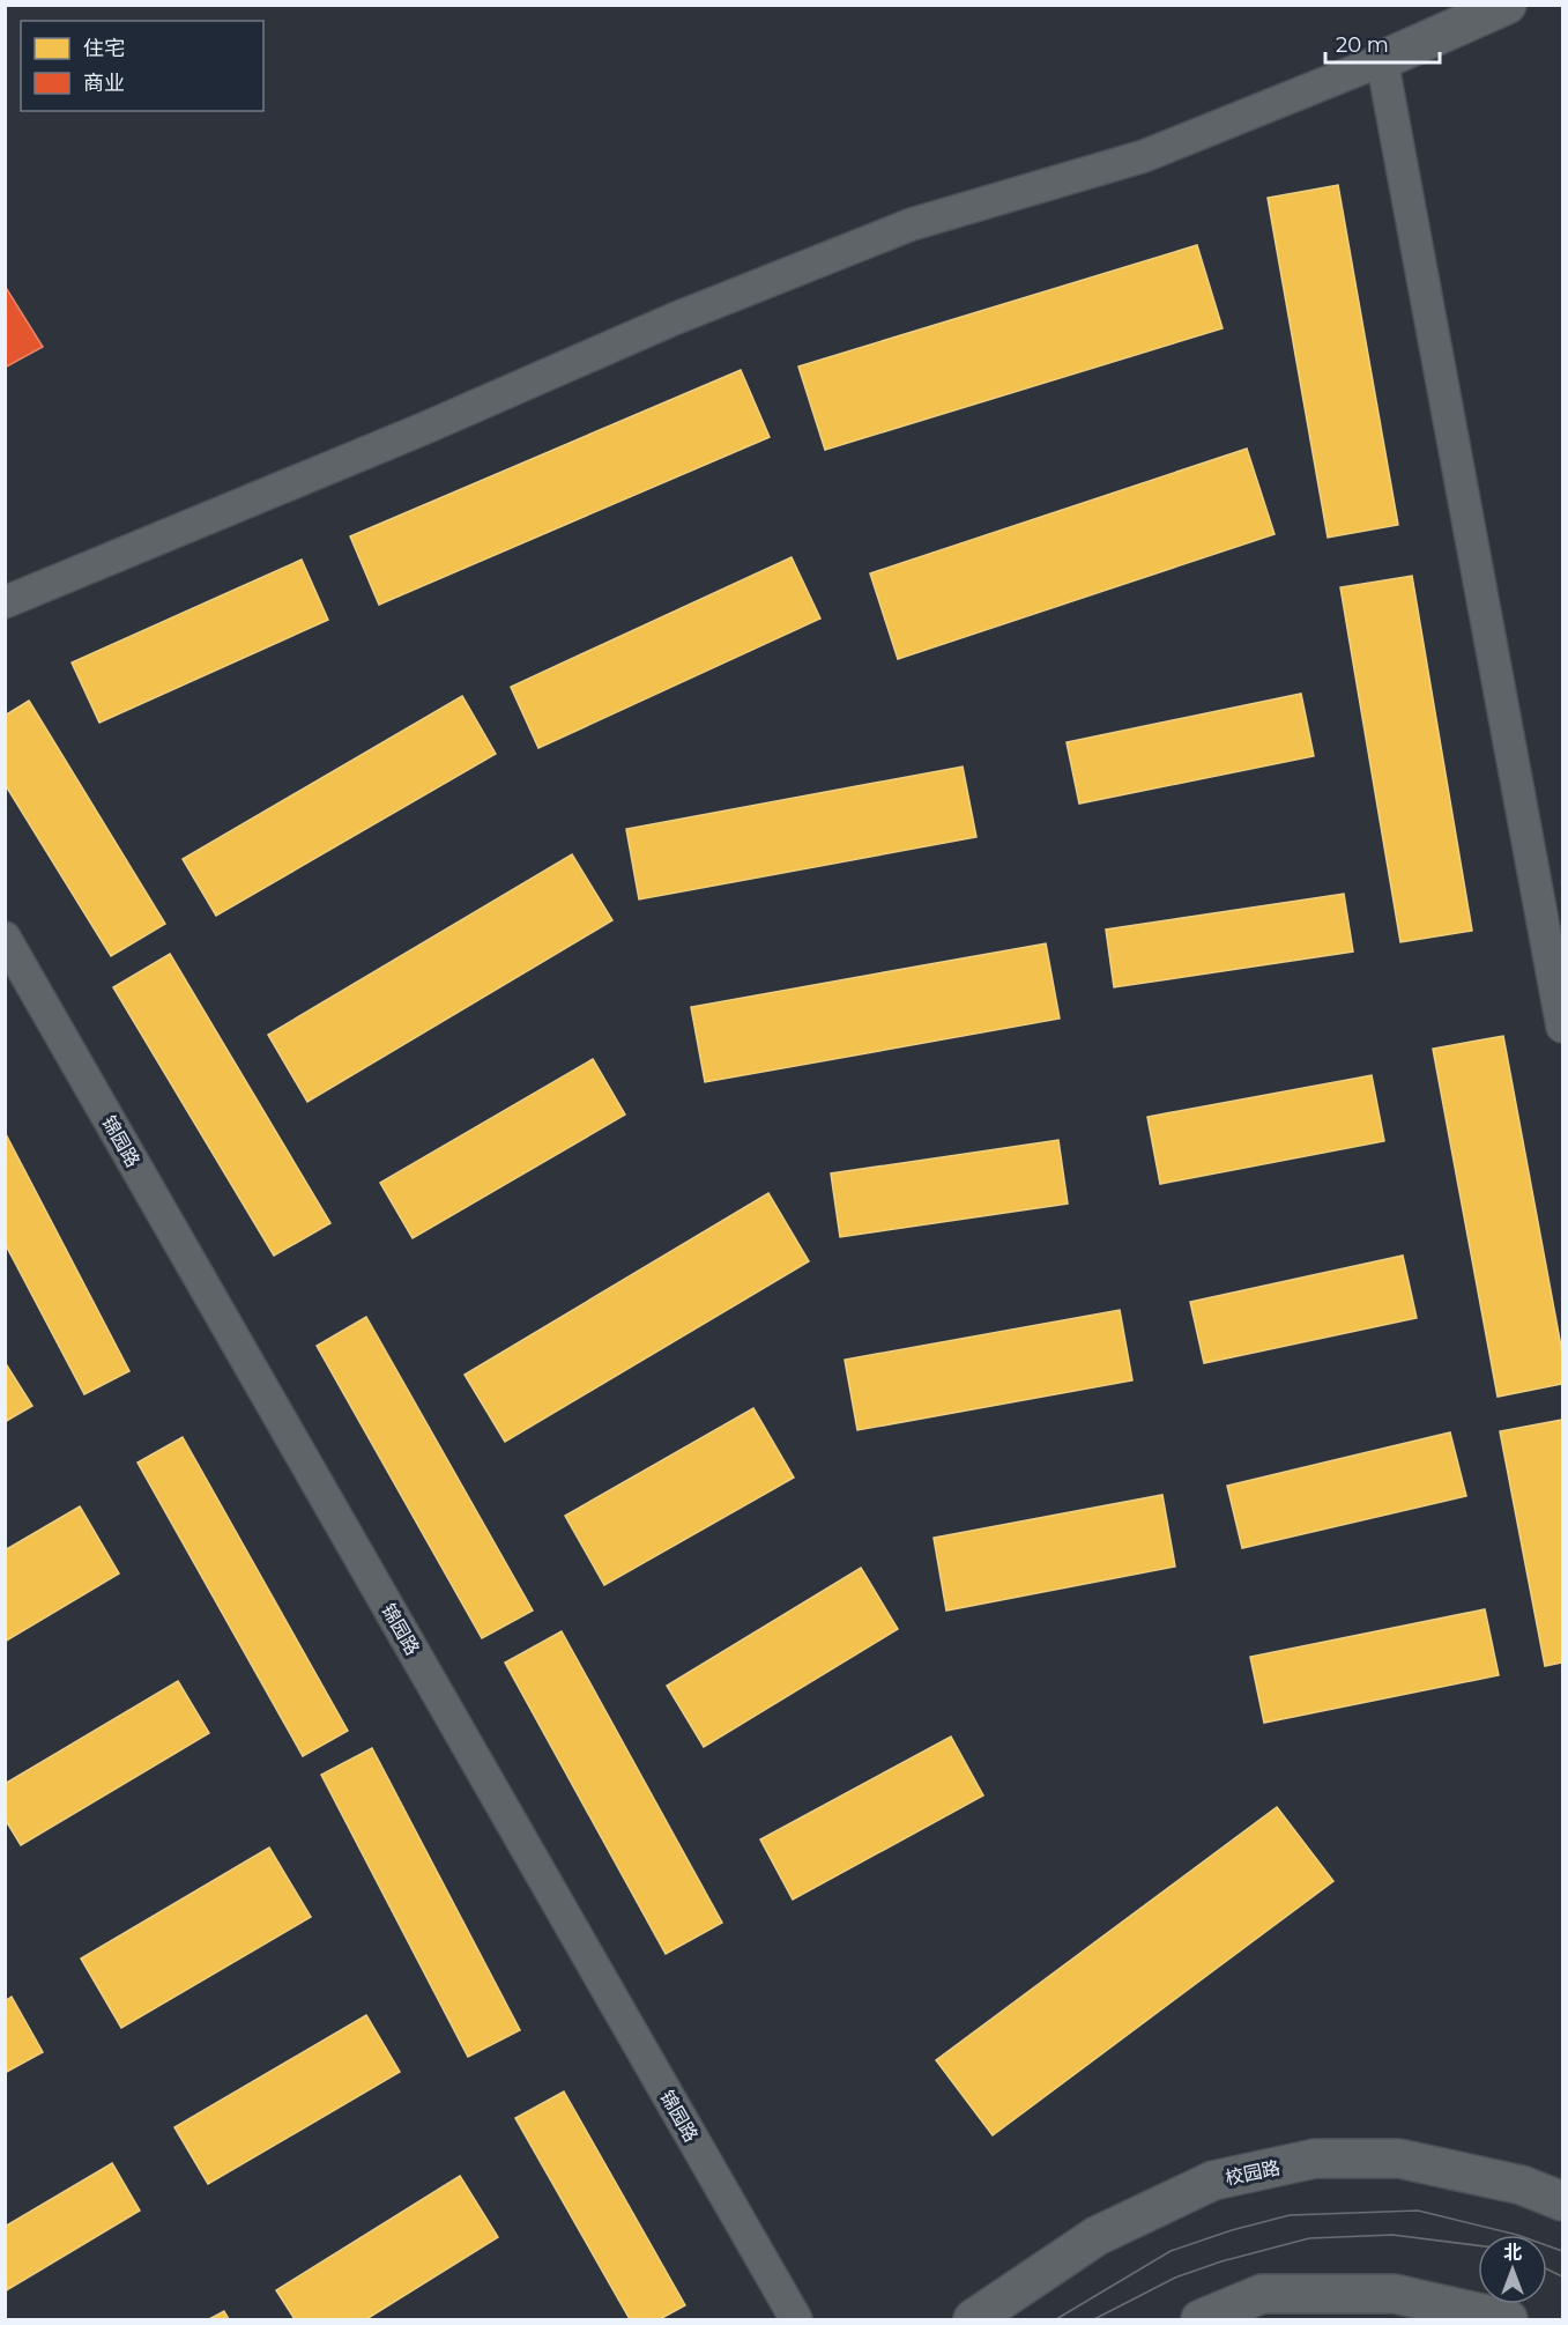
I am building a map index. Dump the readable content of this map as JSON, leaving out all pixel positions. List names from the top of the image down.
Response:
{
  "streets": {
    "street": ["锦园路", "校园路"]
  },
  "legend": ["住宅", "商业"],
  "scale_bar": "20 m",
  "north": "top"
}
